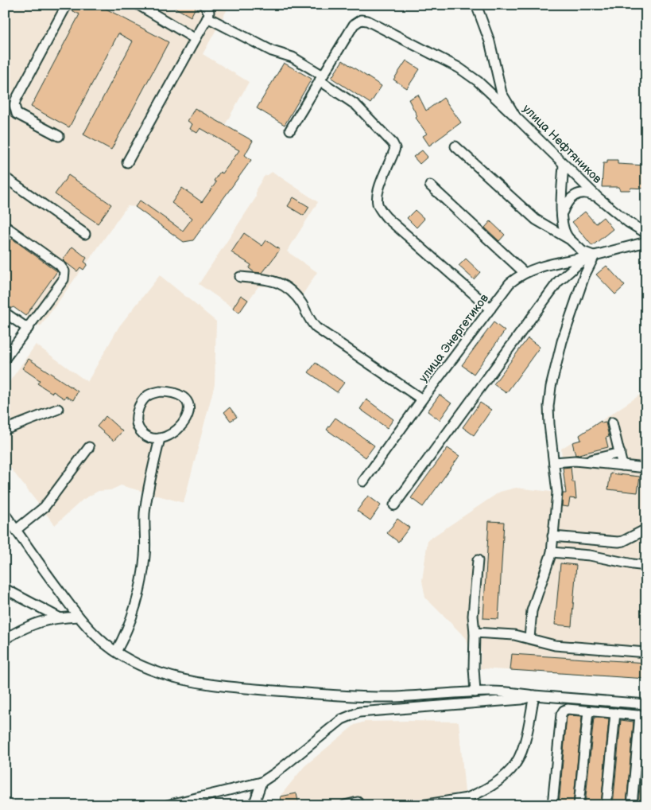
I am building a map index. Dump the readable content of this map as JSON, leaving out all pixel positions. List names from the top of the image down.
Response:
{
  "streets": {
    "street": ["улица Нефтяников", "улица Энергетиков"]
  }
}
